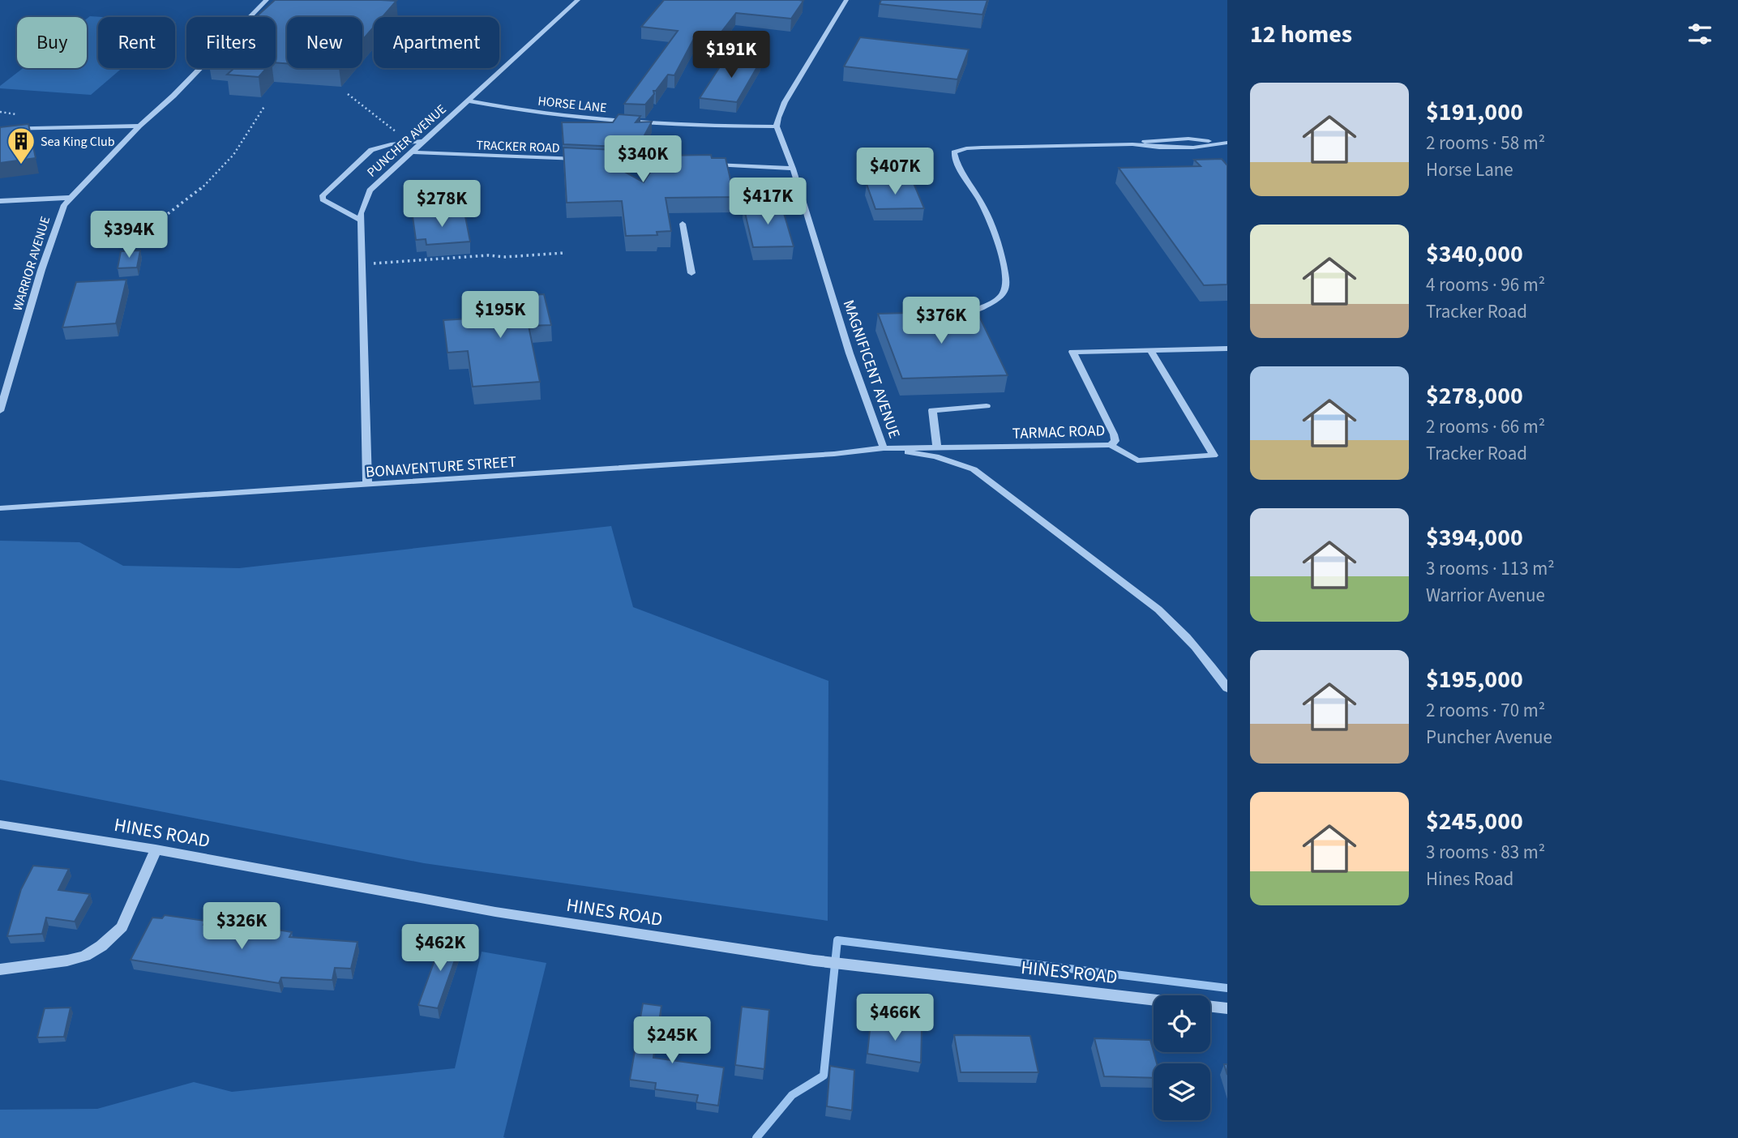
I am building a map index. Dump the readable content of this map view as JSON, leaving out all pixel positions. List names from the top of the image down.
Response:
{
  "streets": {
    "street": [
      "HORSE LANE",
      "PUNCHER AVENUE",
      "TRACKER ROAD",
      "WARRIOR AVENUE",
      "MAGNIFICENT AVENUE",
      "TARMAC ROAD",
      "BONAVENTURE STREET",
      "HINES ROAD"
    ]
  },
  "crossings": [
    ["HORSE LANE", "PUNCHER AVENUE"],
    ["HORSE LANE", "MAGNIFICENT AVENUE"],
    ["PUNCHER AVENUE", "TRACKER ROAD"],
    ["PUNCHER AVENUE", "BONAVENTURE STREET"],
    ["MAGNIFICENT AVENUE", "TARMAC ROAD"],
    ["MAGNIFICENT AVENUE", "BONAVENTURE STREET"],
    ["TARMAC ROAD", "BONAVENTURE STREET"]
  ],
  "places": {
    "building": ["Sea King Club"]
  },
  "page": {
    "heading": "12 homes",
    "chip": [
      "Buy",
      "Rent",
      "Filters",
      "New",
      "Apartment"
    ],
    "price": [
      "$191K",
      "$340K",
      "$407K",
      "$417K",
      "$278K",
      "$394K",
      "$195K",
      "$376K",
      "$326K",
      "$462K",
      "$466K",
      "$245K"
    ],
    "list": [
      {
        "name": "$191,000",
        "note": "2 rooms · 58 m² · Horse Lane"
      },
      {
        "name": "$340,000",
        "note": "4 rooms · 96 m² · Tracker Road"
      },
      {
        "name": "$278,000",
        "note": "2 rooms · 66 m² · Tracker Road"
      },
      {
        "name": "$394,000",
        "note": "3 rooms · 113 m² · Warrior Avenue"
      },
      {
        "name": "$195,000",
        "note": "2 rooms · 70 m² · Puncher Avenue"
      },
      {
        "name": "$245,000",
        "note": "3 rooms · 83 m² · Hines Road"
      }
    ]
  }
}
